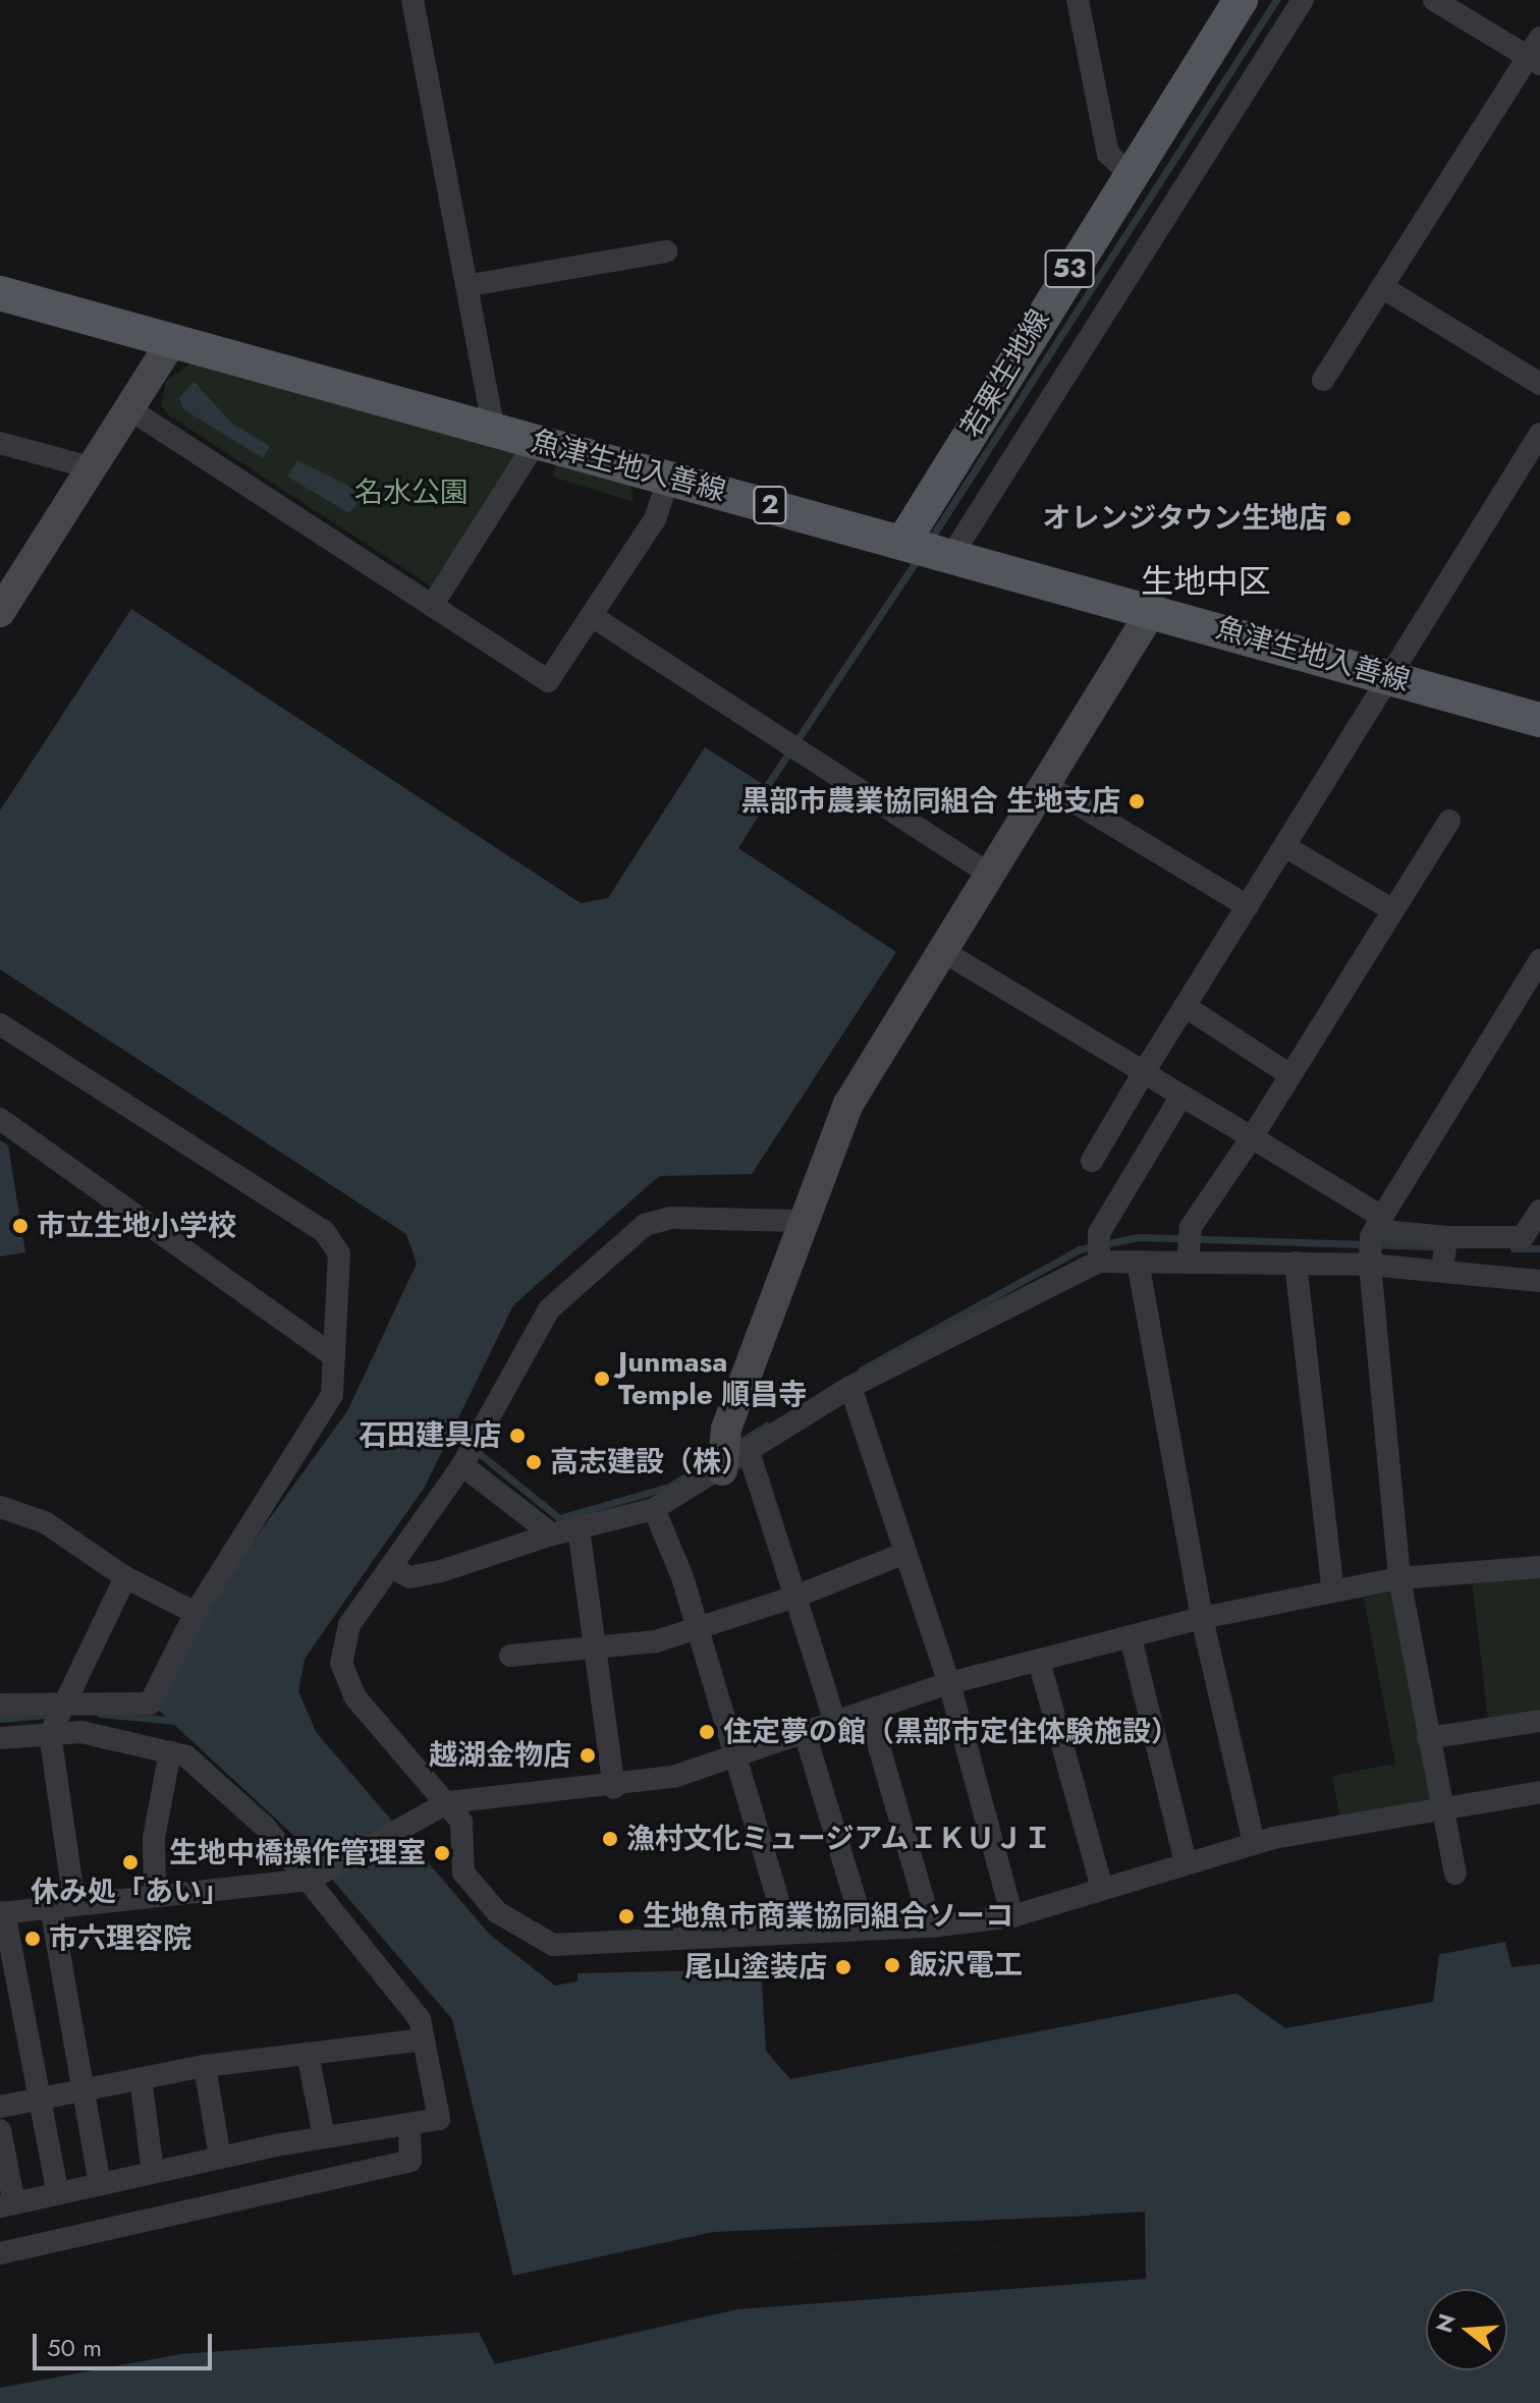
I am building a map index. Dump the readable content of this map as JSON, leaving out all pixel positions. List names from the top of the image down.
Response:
{
  "streets": {
    "main road": [
      "53",
      "若栗生地線",
      "魚津生地入善線",
      "2"
    ]
  },
  "crossings": [
    ["若栗生地線", "魚津生地入善線"]
  ],
  "districts": ["生地中区"],
  "parks": ["名水公園"],
  "places": [
    "オレンジタウン生地店",
    "黒部市農業協同組合 生地支店",
    "市立生地小学校",
    "Junmasa Temple 順昌寺",
    "石田建具店",
    "高志建設（株）",
    "住定夢の館（黒部市定住体験施設）",
    "越湖金物店",
    "漁村文化ミュージアムＩＫＵＪＩ",
    "生地中橋操作管理室",
    "休み処「あい」",
    "生地魚市商業協同組合ソーコ",
    "市六理容院",
    "飯沢電工",
    "尾山塗装店"
  ],
  "scale_bar": "50 m",
  "north": "left"
}
